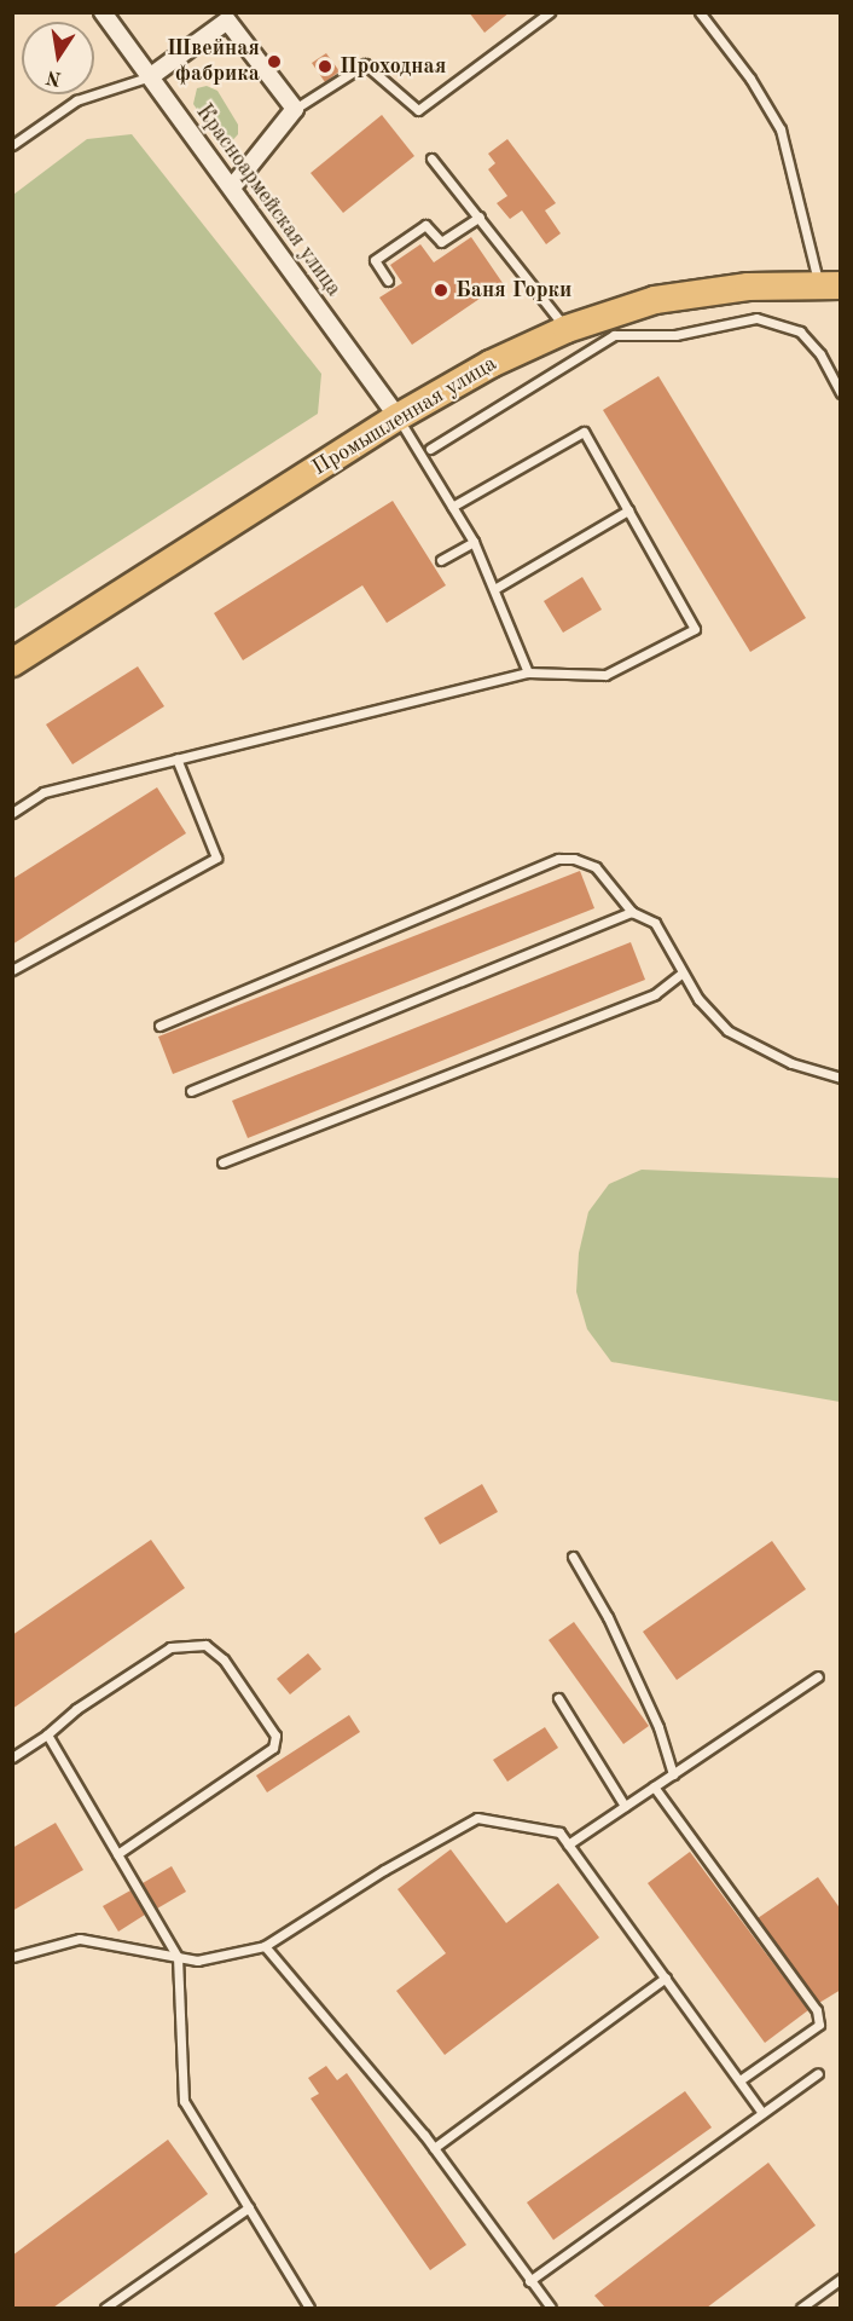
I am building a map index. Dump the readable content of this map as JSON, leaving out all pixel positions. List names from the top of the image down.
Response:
{
  "streets": {
    "main road": ["Промышленная улица"],
    "street": ["Красноармейская улица"]
  },
  "crossings": [
    ["Красноармейская улица", "Промышленная улица"]
  ],
  "places": ["Швейная фабрика", "Проходная", "Баня Горки"],
  "north": "bottom"
}
